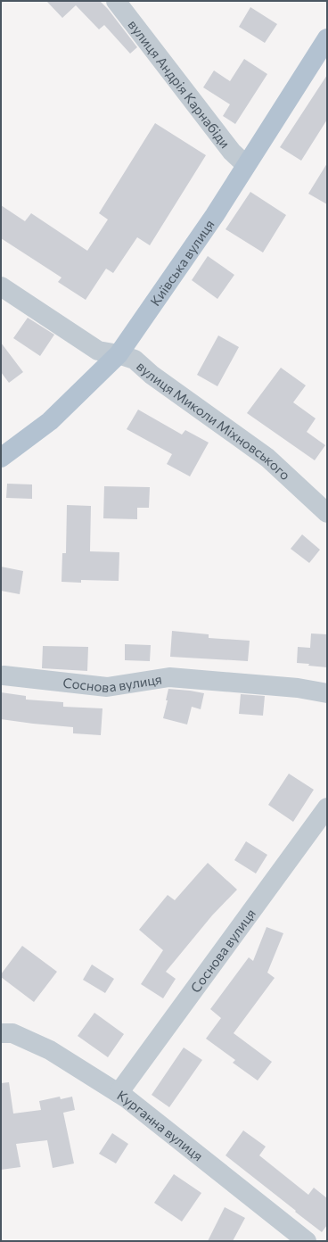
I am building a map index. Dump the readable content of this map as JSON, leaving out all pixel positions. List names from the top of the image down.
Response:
{
  "streets": {
    "main road": ["Київська вулиця"],
    "street": [
      "вулиця Андрія Карнабіди",
      "вулиця Миколи Міхновського",
      "Соснова вулиця",
      "Курганна вулиця"
    ]
  },
  "crossings": [
    ["вулиця Андрія Карнабіди", "Київська вулиця"],
    ["Київська вулиця", "вулиця Миколи Міхновського"],
    ["Соснова вулиця", "Курганна вулиця"]
  ]
}
